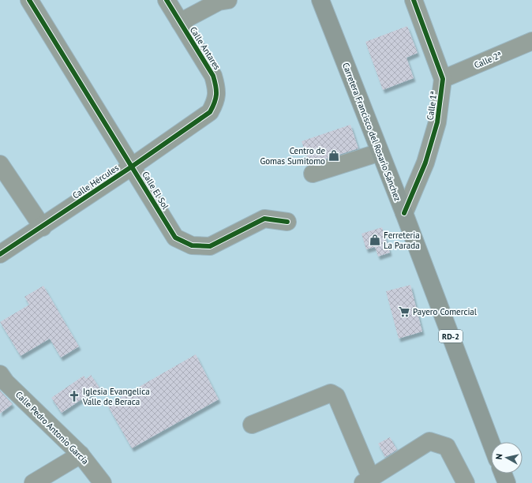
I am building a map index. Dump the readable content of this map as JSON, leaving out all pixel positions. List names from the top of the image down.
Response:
{
  "streets": {
    "main road": ["Carretera Francisco del Rosario Sánchez", "RD-2"],
    "street": [
      "Calle Antares",
      "Calle 2ª",
      "Calle 1ª",
      "Calle Hércules",
      "Calle El Sol",
      "Calle Pedro Antonio García"
    ]
  },
  "crossings": [
    ["Calle Antares", "Calle Hércules"],
    ["Calle 2ª", "Calle 1ª"],
    ["Calle 1ª", "Carretera Francisco del Rosario Sánchez"],
    ["Calle Hércules", "Calle El Sol"]
  ],
  "places": {
    "shop": ["Centro de Gomas Sumitomo", "Ferreteria La Parada"],
    "supermarket": ["Payero Comercial"],
    "church": ["Iglesia Evangelica Valle de Beraca"]
  },
  "north": "left"
}
